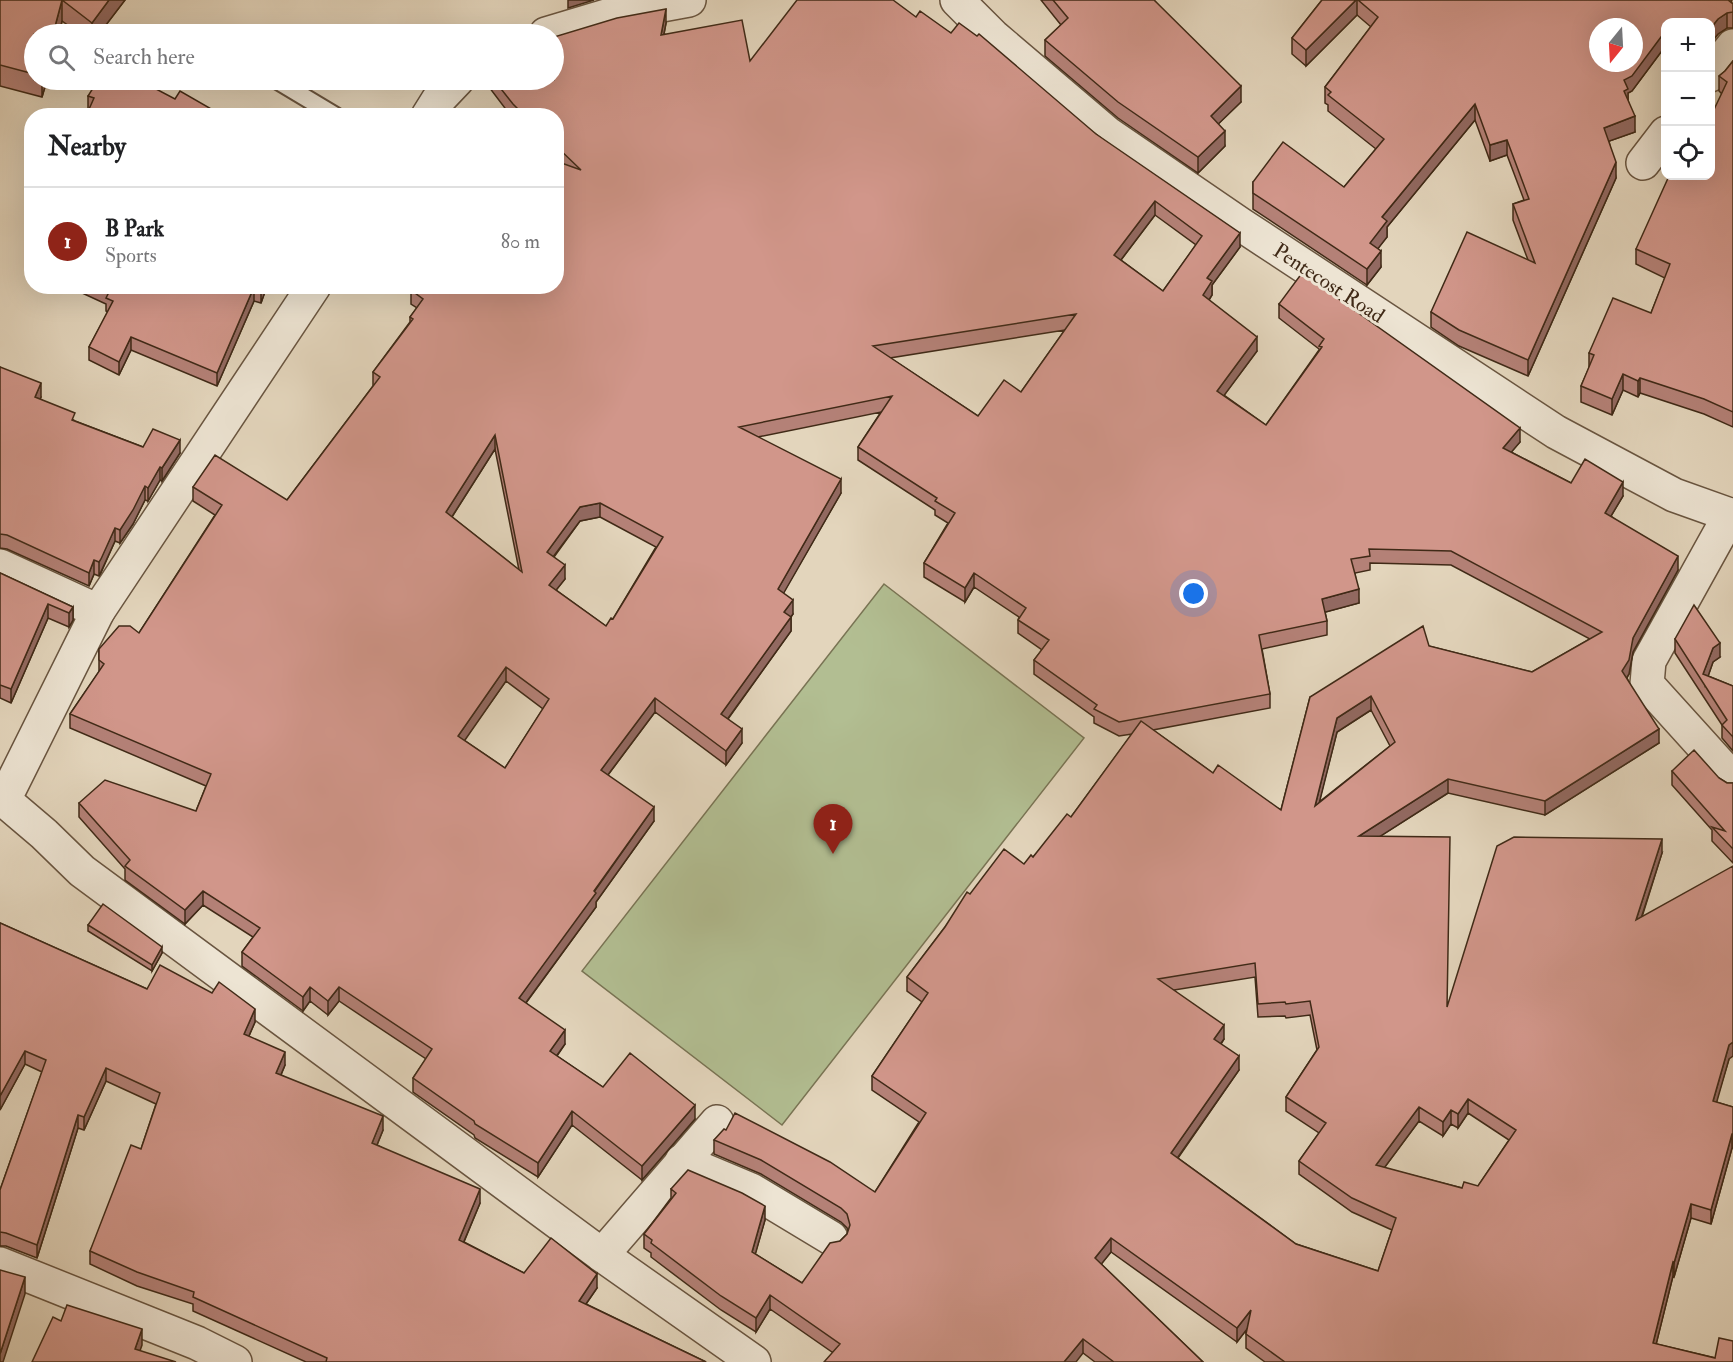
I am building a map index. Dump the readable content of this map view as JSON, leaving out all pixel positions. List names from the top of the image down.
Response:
{
  "streets": {
    "street": ["Pentecost Road"]
  },
  "north": "bottom",
  "page": {
    "map_buttons": ["+", "−"],
    "search": "Search here",
    "heading": "Nearby",
    "list": [
      {
        "mark": "1",
        "name": "B Park",
        "note": "Sports",
        "value": "80 m"
      }
    ],
    "pins": "1"
  }
}
